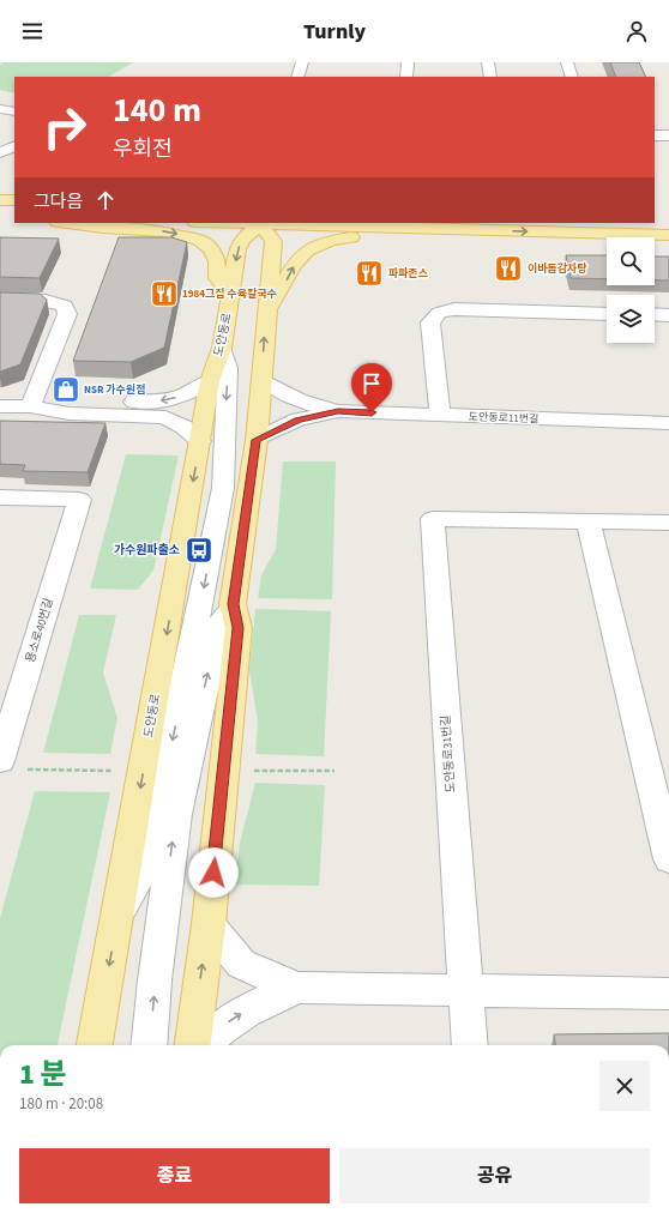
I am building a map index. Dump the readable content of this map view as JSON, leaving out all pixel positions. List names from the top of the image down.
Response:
{
  "streets": {
    "main road": ["도안동로"],
    "street": ["도안동로11번길", "용소로40번길", "도안동로31번길"]
  },
  "places": {
    "restaurant": ["이바돔감자탕", "파파존스", "1984그집 수육칼국수"],
    "shop": ["NSR 가수원점"],
    "bus stop": ["가수원파출소"]
  },
  "page": {
    "header": "Turnly",
    "turn": ["140 m", "우회전"],
    "then": "그다음",
    "heading": ["1 분", "180 m · 20:08"],
    "buttons": ["종료", "공유"]
  }
}
